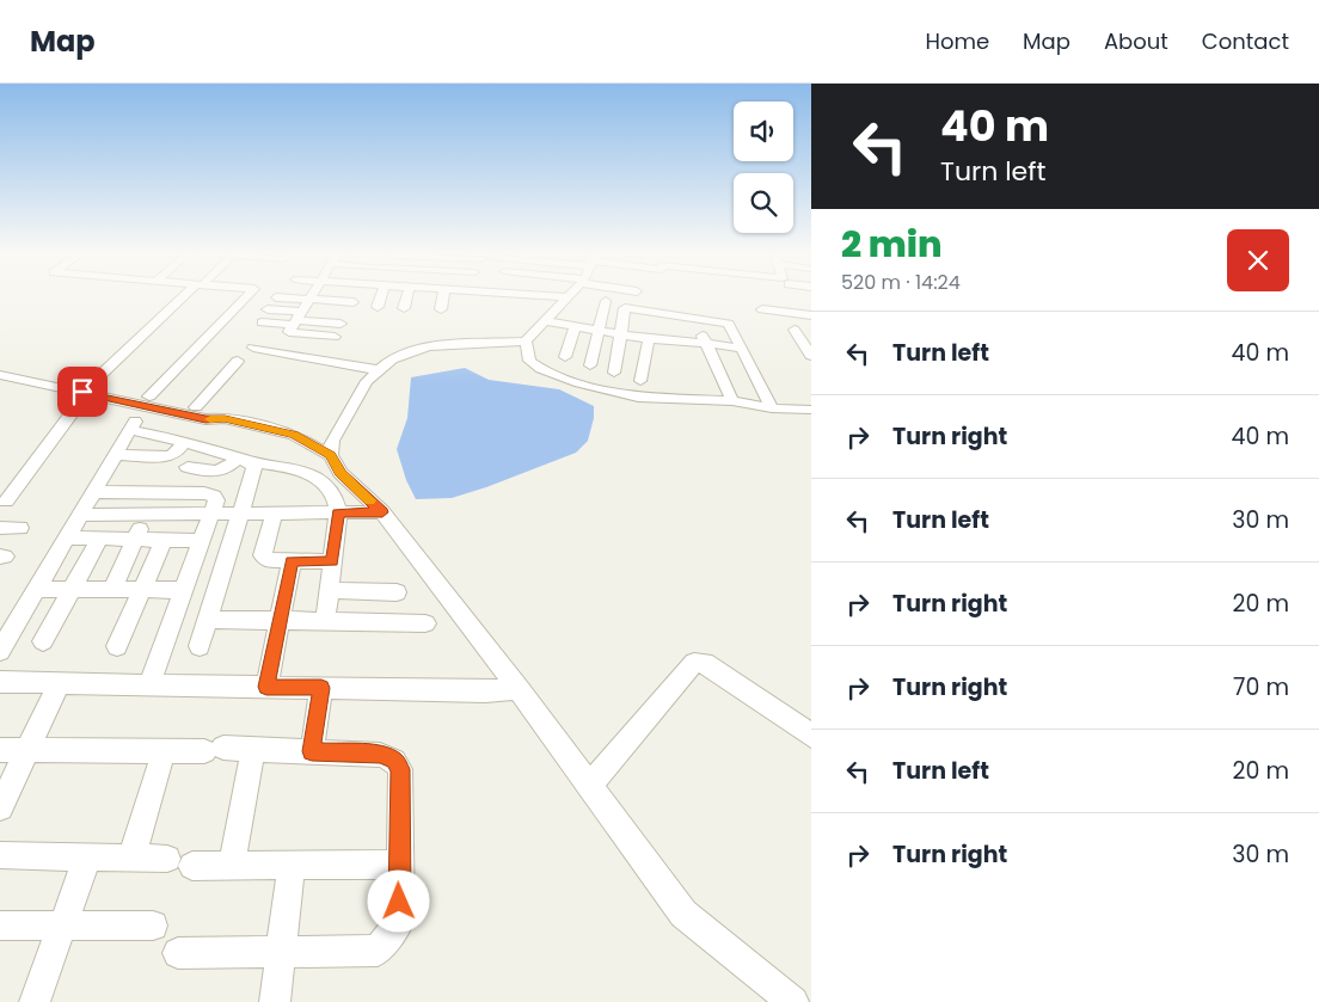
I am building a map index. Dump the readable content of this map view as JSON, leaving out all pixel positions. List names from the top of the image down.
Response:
{
  "page": {
    "header": "Map",
    "nav": [
      "Home",
      "Map",
      "About",
      "Contact"
    ],
    "turn": ["40 m", "Turn left"],
    "heading": ["2 min", "520 m · 14:24"],
    "list": [
      {
        "name": "Turn left",
        "value": "40 m"
      },
      {
        "name": "Turn right",
        "value": "40 m"
      },
      {
        "name": "Turn left",
        "value": "30 m"
      },
      {
        "name": "Turn right",
        "value": "20 m"
      },
      {
        "name": "Turn right",
        "value": "70 m"
      },
      {
        "name": "Turn left",
        "value": "20 m"
      },
      {
        "name": "Turn right",
        "value": "30 m"
      }
    ]
  }
}
